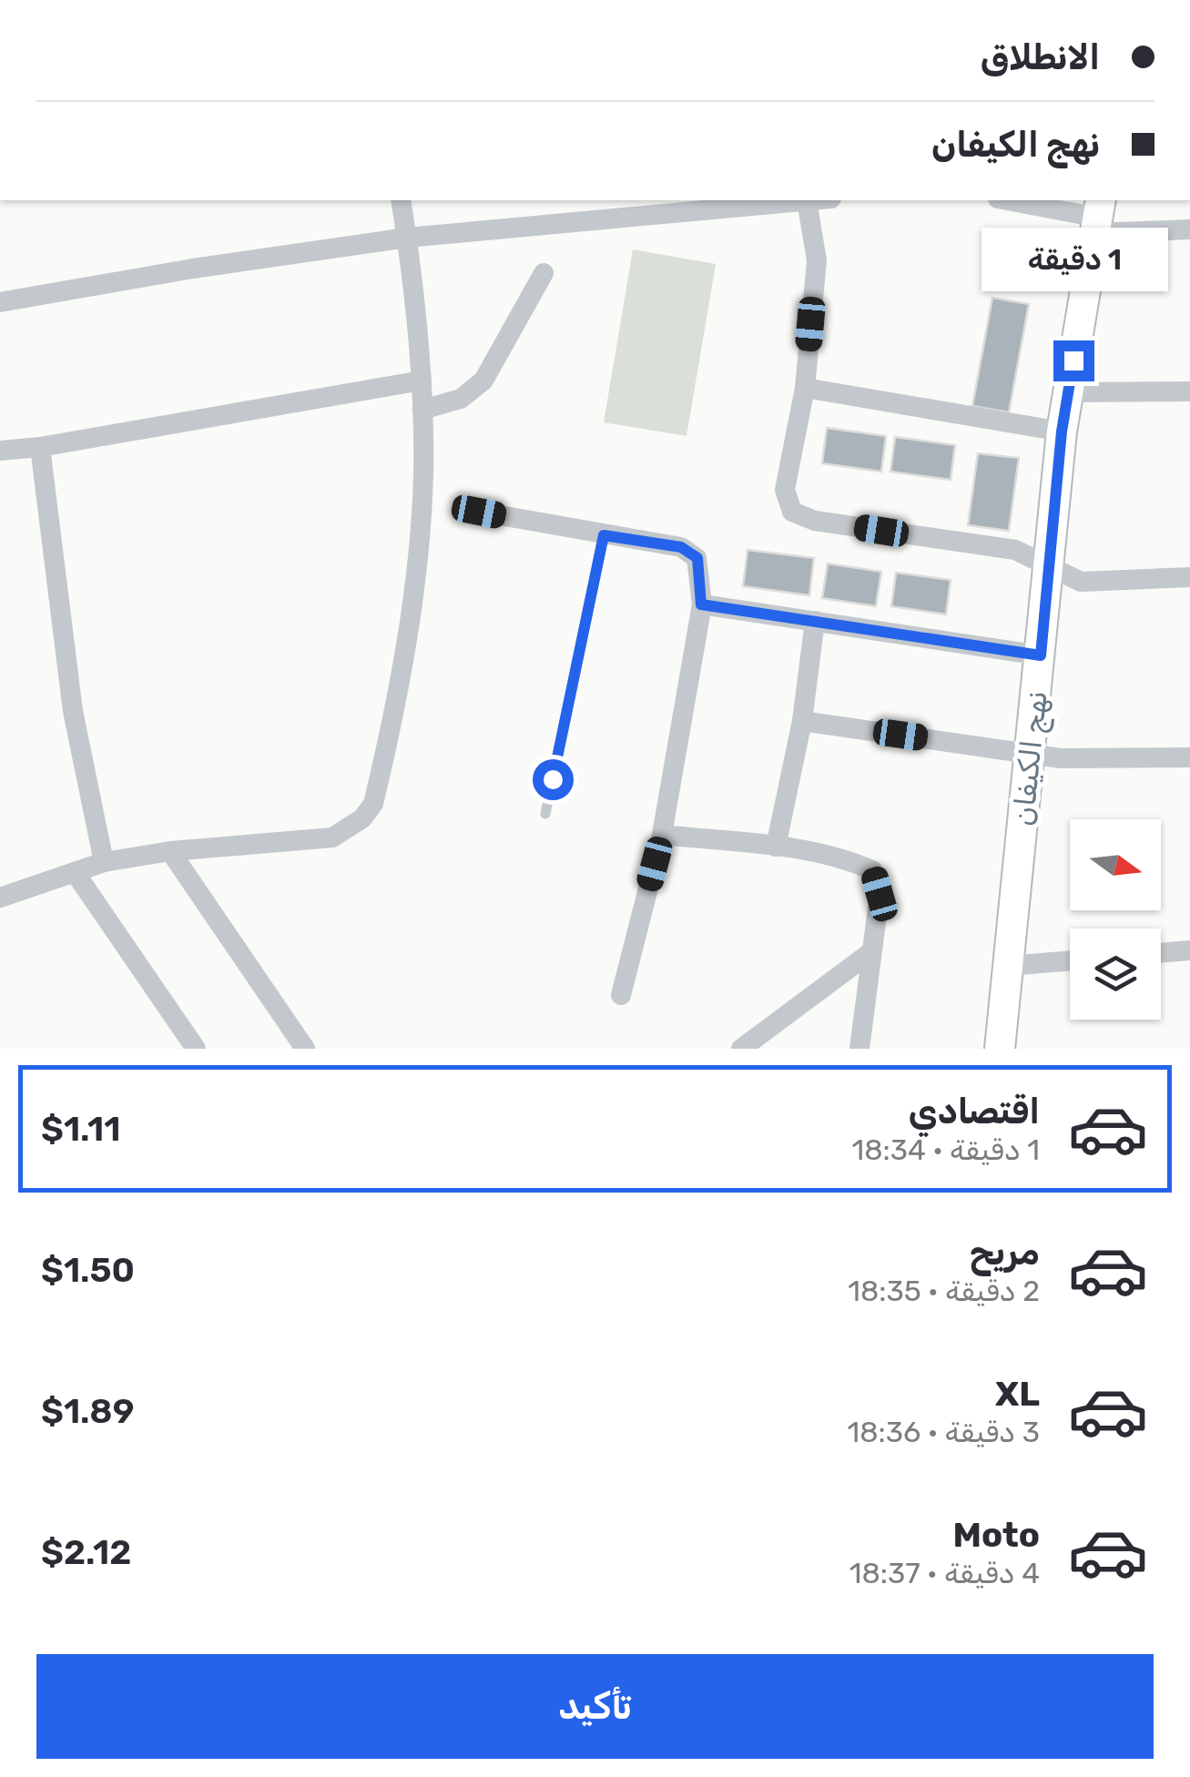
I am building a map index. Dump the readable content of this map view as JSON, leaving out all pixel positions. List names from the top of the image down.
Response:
{
  "streets": {
    "main road": ["نهج الكيفان"]
  },
  "north": "right",
  "page": {
    "banner": ["الانطلاق", "نهج الكيفان"],
    "bubble": "1 دقيقة",
    "list": [
      {
        "name": "اقتصادي",
        "note": "1 دقيقة · 18:34",
        "value": "$1.11"
      },
      {
        "name": "مريح",
        "note": "2 دقيقة · 18:35",
        "value": "$1.50"
      },
      {
        "name": "XL",
        "note": "3 دقيقة · 18:36",
        "value": "$1.89"
      },
      {
        "name": "Moto",
        "note": "4 دقيقة · 18:37",
        "value": "$2.12"
      }
    ],
    "buttons": "تأكيد"
  }
}
